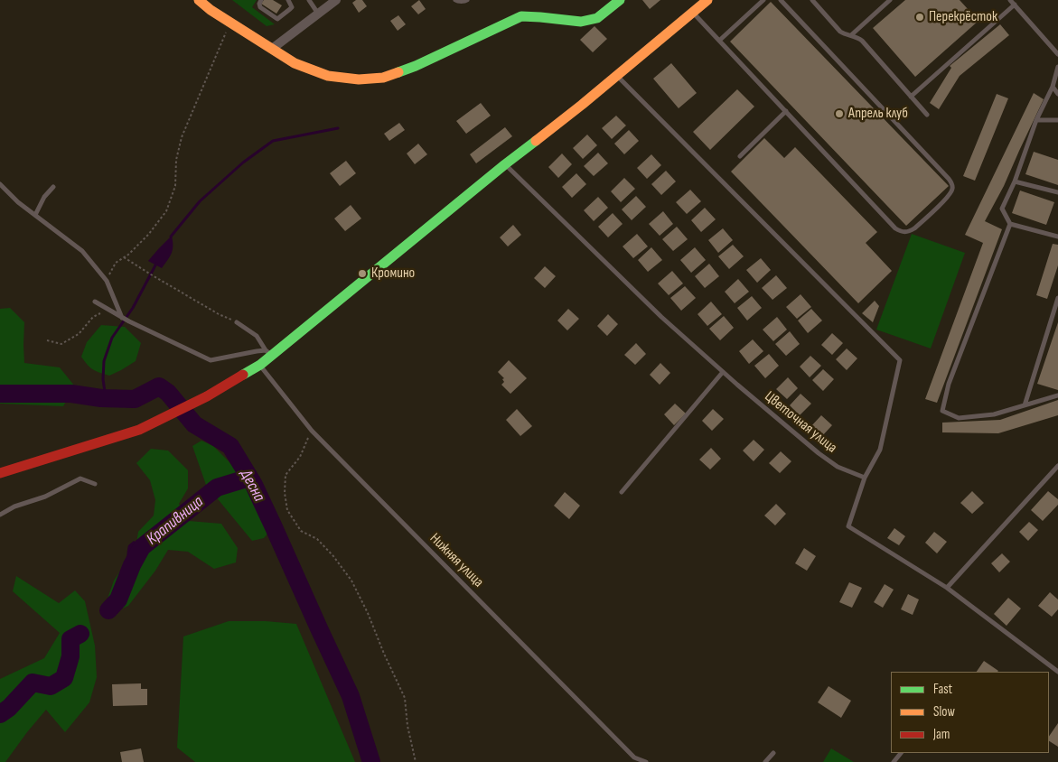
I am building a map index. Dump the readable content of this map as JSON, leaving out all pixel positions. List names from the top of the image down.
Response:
{
  "streets": {
    "lane": ["Цветочная улица", "Нижняя улица"]
  },
  "water": ["Десна", "Крапивница"],
  "places": ["Перекрёсток", "Апрель клуб", "Кромино"],
  "legend": ["Fast", "Slow", "Jam"]
}
